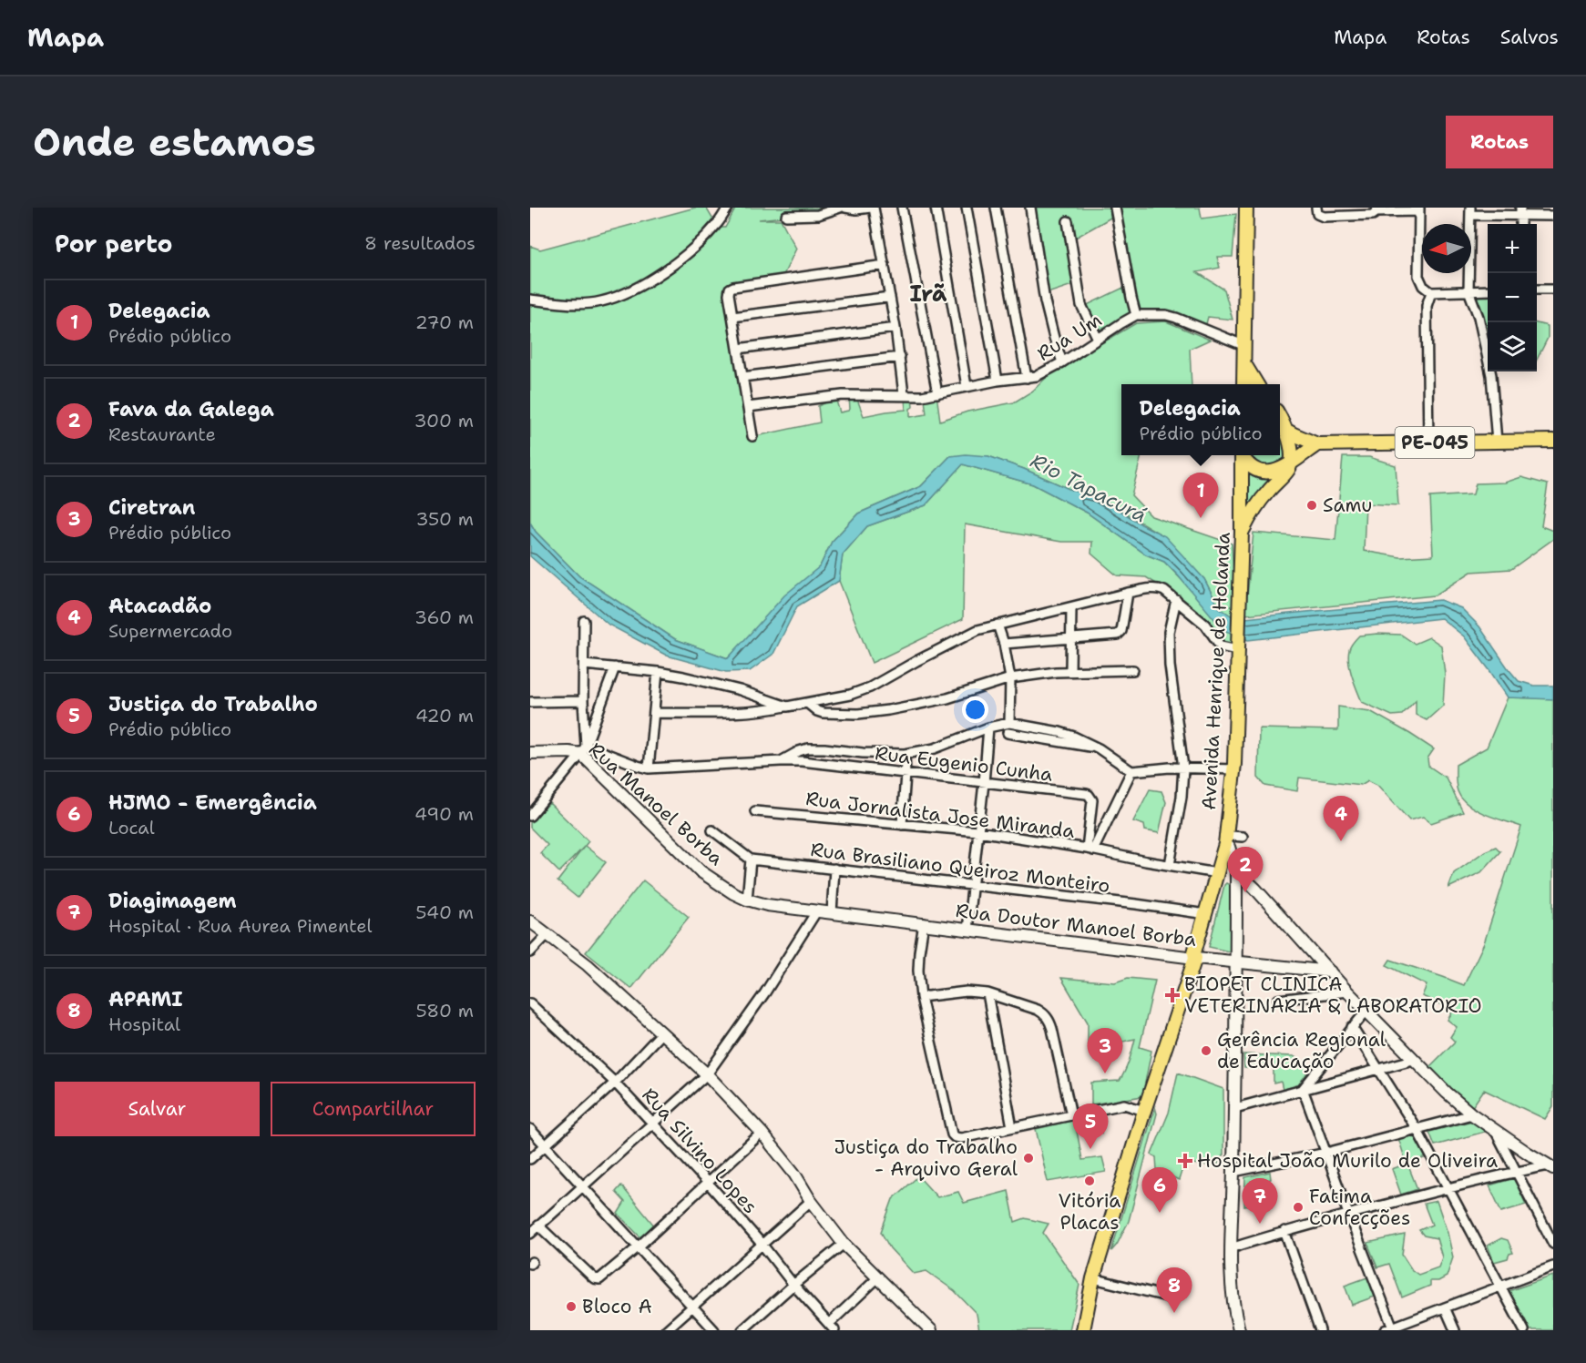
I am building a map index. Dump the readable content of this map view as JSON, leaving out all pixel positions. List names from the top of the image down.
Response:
{
  "streets": {
    "main road": ["PE-045", "Avenida Henrique de Holanda"],
    "street": [
      "Rua Um",
      "Rua Eugenio Cunha",
      "Rua Manoel Borba",
      "Rua Jornalista Jose Miranda",
      "Rua Brasiliano Queiroz Monteiro",
      "Rua Doutor Manoel Borba",
      "Rua Silvino Lopes"
    ]
  },
  "crossings": [
    ["Avenida Henrique de Holanda", "Rua Jornalista Jose Miranda"],
    ["Avenida Henrique de Holanda", "Rua Brasiliano Queiroz Monteiro"],
    ["Avenida Henrique de Holanda", "Rua Doutor Manoel Borba"],
    ["Rua Eugenio Cunha", "Rua Manoel Borba"],
    ["Rua Eugenio Cunha", "Rua Jornalista Jose Miranda"],
    ["Rua Manoel Borba", "Rua Doutor Manoel Borba"]
  ],
  "districts": ["Irã"],
  "water": ["Rio Tapacurá"],
  "places": {
    "other": [
      "Samu",
      "Gerência Regional de Educação",
      "Justiça do Trabalho - Arquivo Geral",
      "Vitória Placas",
      "Fatima Confecções",
      "Bloco A"
    ],
    "health": ["BIOPET CLINICA VETERINARIA & LABORATORIO", "Hospital João Murilo de Oliveira"]
  },
  "north": "left",
  "page": {
    "header": "Mapa",
    "nav": ["Mapa", "Rotas", "Salvos"],
    "buttons": [
      "Rotas",
      ["Salvar", "Compartilhar"]
    ],
    "title": "Onde estamos",
    "heading": ["Por perto", "8 resultados"],
    "map_buttons": ["+", "−"],
    "list": [
      {
        "mark": "1",
        "name": "Delegacia",
        "note": "Prédio público",
        "value": "270 m"
      },
      {
        "mark": "2",
        "name": "Fava da Galega",
        "note": "Restaurante",
        "value": "300 m"
      },
      {
        "mark": "3",
        "name": "Ciretran",
        "note": "Prédio público",
        "value": "350 m"
      },
      {
        "mark": "4",
        "name": "Atacadão",
        "note": "Supermercado",
        "value": "360 m"
      },
      {
        "mark": "5",
        "name": "Justiça do Trabalho",
        "note": "Prédio público",
        "value": "420 m"
      },
      {
        "mark": "6",
        "name": "HJMO - Emergência",
        "note": "Local",
        "value": "490 m"
      },
      {
        "mark": "7",
        "name": "Diagimagem",
        "note": "Hospital · Rua Aurea Pimentel",
        "value": "540 m"
      },
      {
        "mark": "8",
        "name": "APAMI",
        "note": "Hospital",
        "value": "580 m"
      }
    ],
    "popup": ["Delegacia", "Prédio público"],
    "pins": [
      "1",
      "4",
      "2",
      "3",
      "5",
      "6",
      "7",
      "8"
    ]
  }
}
